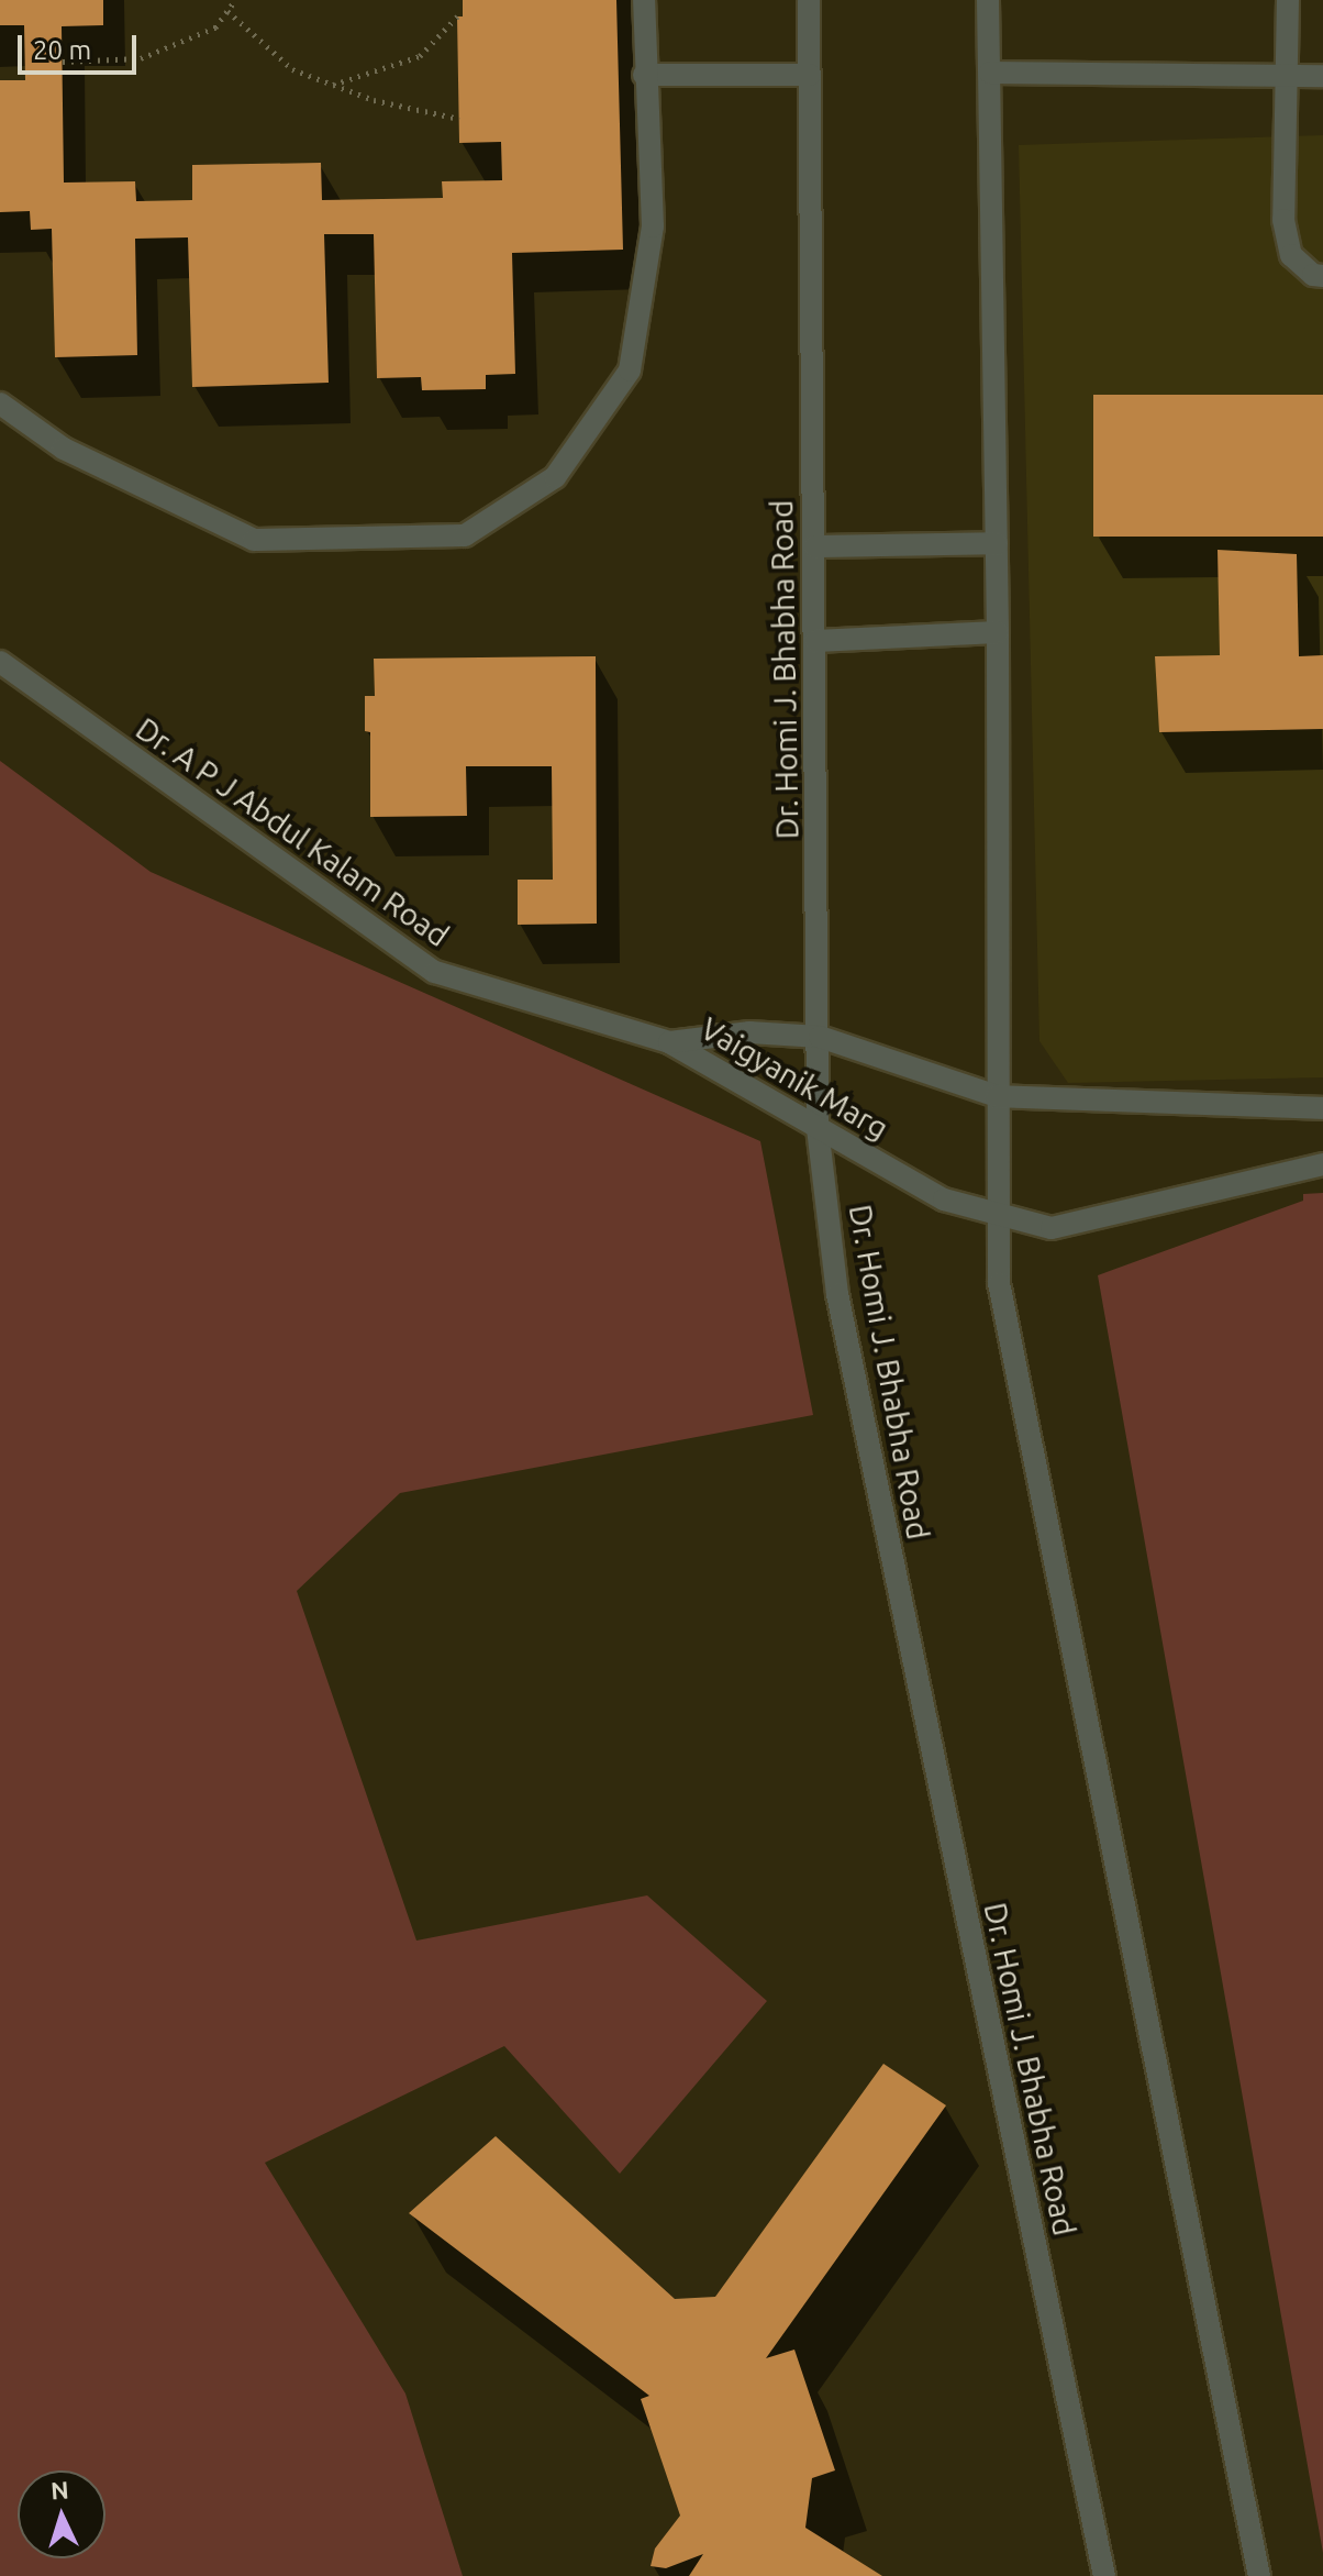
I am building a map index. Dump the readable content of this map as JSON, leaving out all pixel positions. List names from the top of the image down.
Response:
{
  "streets": {
    "street": ["Dr. Homi J. Bhabha Road", "Dr. A P J Abdul Kalam Road", "Vaigyanik Marg"]
  },
  "crossings": [
    ["Dr. Homi J. Bhabha Road", "Vaigyanik Marg"],
    ["Dr. A P J Abdul Kalam Road", "Vaigyanik Marg"]
  ],
  "scale_bar": "20 m",
  "north": "top"
}
